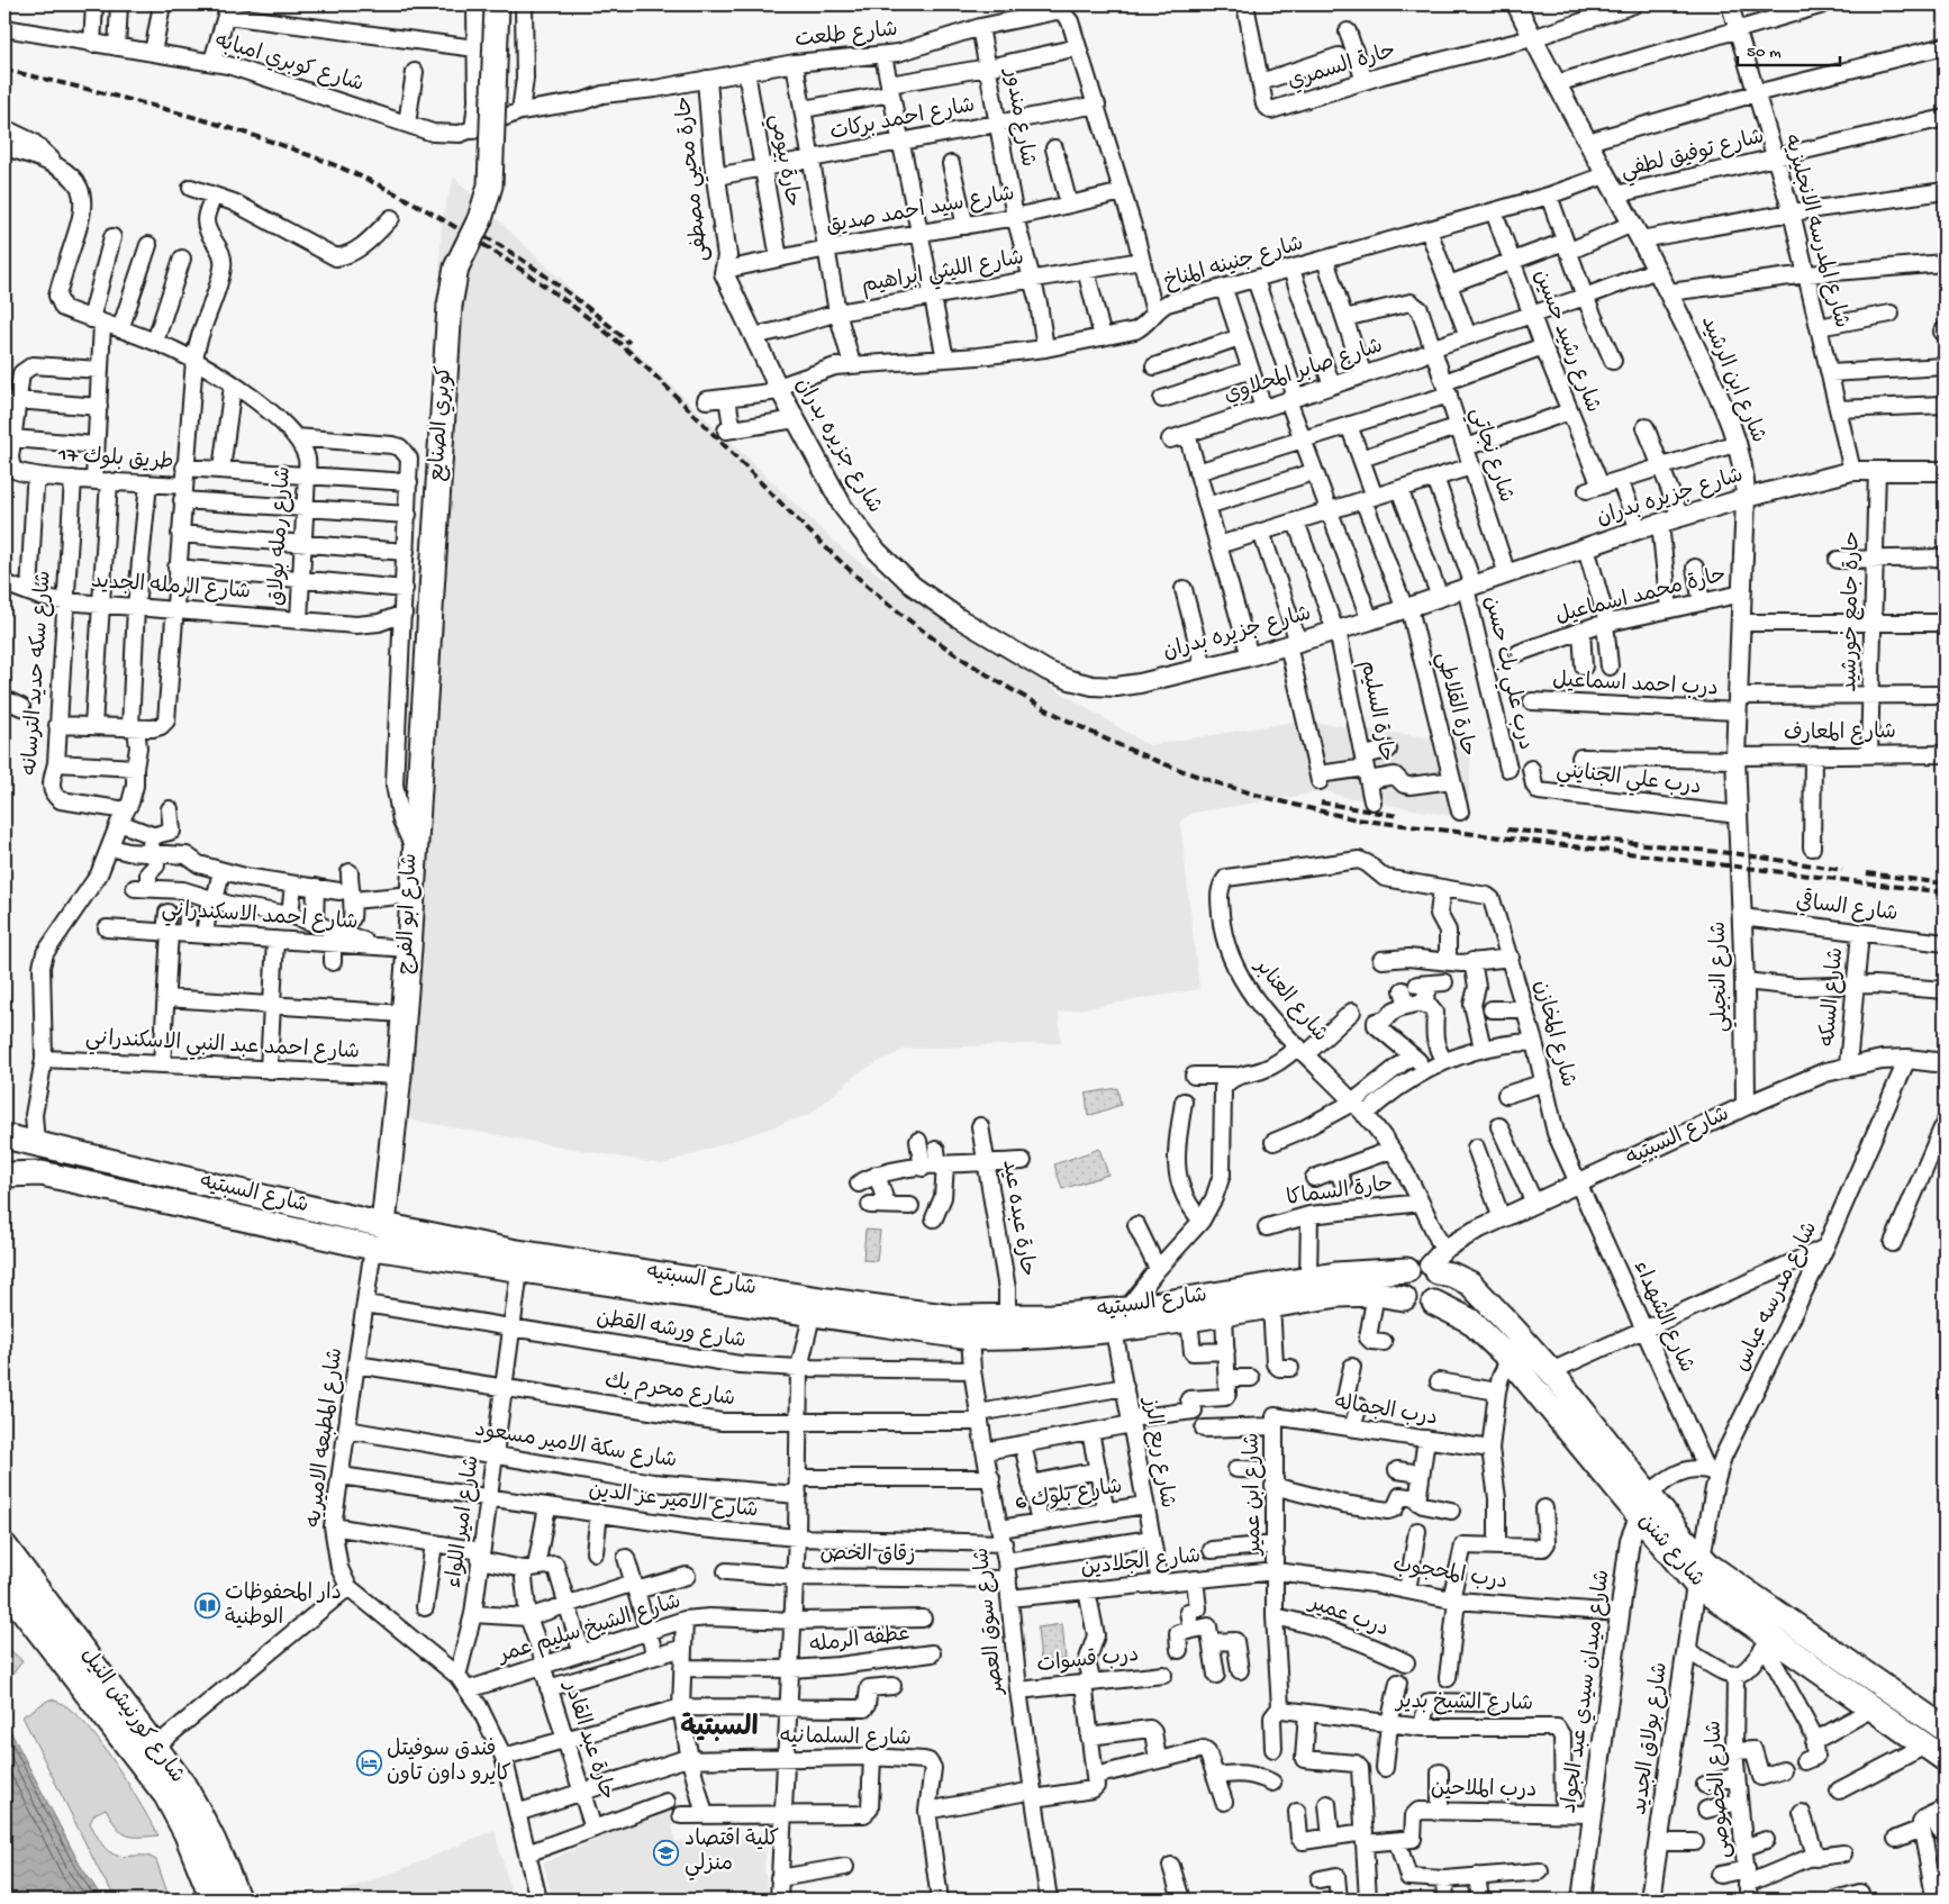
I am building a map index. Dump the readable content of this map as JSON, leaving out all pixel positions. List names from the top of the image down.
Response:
{
  "streets": {
    "highway": ["شارع كورنيش النيل"],
    "main road": [
      "كوبري الصنايع",
      "شارع ابو الفرج",
      "شارع السبتيه",
      "شارع شنن"
    ],
    "street": [
      "شارع طلعت",
      "شارع كوبري امبابه",
      "حارة السمري",
      "شارع مندور",
      "شارع احمد بركات",
      "شارع توفيق لطفي",
      "حارة بيومي",
      "حارة محيي مصطفى",
      "شارع سيد احمد صديق",
      "شارع المدرسه الانجليزيه",
      "شارع جنينه المناخ",
      "شارع الليثي ابراهيم",
      "شارع رشيد حسين",
      "شارع صابر المحلاوي",
      "شارع ابن الرشيد",
      "شارع جزيره بدران",
      "شارع نجاتي",
      "طريق بلوك 17",
      "شارع رمله بولاق",
      "شارع الرمله الجديد",
      "حارة محمد اسماعيل",
      "حارة جامع خورشيد",
      "شارع سكه حديد الترسانه",
      "درب علي بك حسن",
      "درب احمد اسماعيل",
      "حارة القلاطي",
      "حارة السليم",
      "شارع المعارف",
      "درب علي الجنايني",
      "شارع الساقي",
      "شارع احمد الاسكندراني",
      "شارع النجيلي",
      "شارع السكه",
      "شارع العنابر",
      "شارع المخازن",
      "شارع احمد عبد النبي الاسكندراني",
      "حارة السماكا",
      "حارة عبده عيد",
      "شارع مدرسه عباس",
      "شارع الشهداء",
      "شارع ورشه القطن",
      "شارع محرم بك",
      "درب الجماله",
      "شارع المطبعه الاميريه",
      "شارع سكة الامير مسعود",
      "شارع ربع الرز",
      "شارع ابن عمير",
      "شارع بلوك 6",
      "شارع الامير عز الدين",
      "شارع امير اللواء",
      "زقاق الخص",
      "شارع الجلادين",
      "درب المحجوب",
      "درب عمير",
      "شارع سوق العصر",
      "شارع الشيخ سليم عمر",
      "عطفه الرمله",
      "درب قسوات",
      "شارع ميدان سيدي عبد الجواد",
      "شارع الشيخ بدير",
      "شارع السلمانيه",
      "شارع بولاق الجديد",
      "حارة عبد القادر",
      "شارع الخصوصى",
      "درب الملاحين"
    ]
  },
  "crossings": [
    ["شارع طلعت", "شارع كوبري امبابه"],
    ["شارع طلعت", "شارع مندور"],
    ["شارع طلعت", "شارع احمد بركات"],
    ["شارع طلعت", "حارة بيومي"],
    ["شارع طلعت", "حارة محيي مصطفى"],
    ["شارع طلعت", "شارع سيد احمد صديق"],
    ["شارع طلعت", "شارع جنينه المناخ"],
    ["شارع طلعت", "شارع الليثي ابراهيم"],
    ["حارة السمري", "شارع ابن الرشيد"],
    ["شارع مندور", "شارع احمد بركات"],
    ["شارع مندور", "شارع سيد احمد صديق"],
    ["شارع مندور", "شارع جنينه المناخ"],
    ["شارع مندور", "شارع الليثي ابراهيم"],
    ["شارع احمد بركات", "حارة بيومي"],
    ["شارع احمد بركات", "حارة محيي مصطفى"],
    ["شارع توفيق لطفي", "شارع المدرسه الانجليزيه"],
    ["شارع توفيق لطفي", "شارع ابن الرشيد"],
    ["حارة بيومي", "شارع سيد احمد صديق"],
    ["حارة محيي مصطفى", "شارع سيد احمد صديق"],
    ["حارة محيي مصطفى", "شارع جزيره بدران"],
    ["شارع سيد احمد صديق", "شارع جزيره بدران"],
    ["شارع المدرسه الانجليزيه", "شارع جزيره بدران"],
    ["شارع جنينه المناخ", "شارع رشيد حسين"],
    ["شارع جنينه المناخ", "شارع ابن الرشيد"],
    ["شارع جنينه المناخ", "شارع جزيره بدران"],
    ["شارع الليثي ابراهيم", "شارع جزيره بدران"],
    ["شارع رشيد حسين", "شارع صابر المحلاوي"],
    ["شارع صابر المحلاوي", "شارع ابن الرشيد"],
    ["شارع صابر المحلاوي", "شارع نجاتي"],
    ["شارع ابن الرشيد", "شارع جزيره بدران"],
    ["شارع ابن الرشيد", "حارة محمد اسماعيل"],
    ["شارع ابن الرشيد", "درب احمد اسماعيل"],
    ["شارع ابن الرشيد", "شارع المعارف"],
    ["شارع ابن الرشيد", "درب علي الجنايني"],
    ["شارع ابن الرشيد", "شارع النجيلي"],
    ["كوبري الصنايع", "شارع ابو الفرج"],
    ["شارع جزيره بدران", "شارع نجاتي"],
    ["شارع جزيره بدران", "حارة جامع خورشيد"],
    ["شارع جزيره بدران", "درب علي بك حسن"],
    ["شارع جزيره بدران", "حارة القلاطي"],
    ["شارع جزيره بدران", "حارة السليم"],
    ["طريق بلوك 17", "شارع رمله بولاق"],
    ["طريق بلوك 17", "شارع سكه حديد الترسانه"],
    ["طريق بلوك 17", "شارع ابو الفرج"],
    ["شارع رمله بولاق", "شارع الرمله الجديد"],
    ["شارع رمله بولاق", "شارع ابو الفرج"],
    ["شارع الرمله الجديد", "شارع سكه حديد الترسانه"],
    ["شارع الرمله الجديد", "شارع ابو الفرج"],
    ["حارة جامع خورشيد", "درب احمد اسماعيل"],
    ["حارة جامع خورشيد", "شارع المعارف"],
    ["شارع الساقي", "شارع النجيلي"],
    ["شارع الساقي", "شارع السكه"],
    ["شارع ابو الفرج", "شارع احمد الاسكندراني"],
    ["شارع ابو الفرج", "شارع احمد عبد النبي الاسكندراني"],
    ["شارع ابو الفرج", "شارع السبتيه"],
    ["شارع النجيلي", "شارع السبتيه"],
    ["شارع السكه", "شارع السبتيه"],
    ["شارع العنابر", "شارع المخازن"],
    ["شارع العنابر", "شارع السبتيه"],
    ["شارع العنابر", "حارة السماكا"],
    ["شارع العنابر", "شارع شنن"],
    ["شارع المخازن", "شارع السبتيه"],
    ["شارع المخازن", "شارع الشهداء"],
    ["شارع السبتيه", "حارة عبده عيد"],
    ["شارع السبتيه", "شارع مدرسه عباس"],
    ["شارع السبتيه", "شارع الشهداء"],
    ["شارع السبتيه", "شارع المطبعه الاميريه"],
    ["شارع السبتيه", "شارع ربع الرز"],
    ["شارع السبتيه", "شارع امير اللواء"],
    ["شارع السبتيه", "شارع شنن"],
    ["شارع السبتيه", "شارع سوق العصر"],
    ["شارع مدرسه عباس", "شارع الشهداء"],
    ["شارع مدرسه عباس", "شارع شنن"],
    ["شارع ورشه القطن", "شارع المطبعه الاميريه"],
    ["شارع ورشه القطن", "شارع امير اللواء"],
    ["شارع ورشه القطن", "شارع سوق العصر"],
    ["شارع محرم بك", "شارع المطبعه الاميريه"],
    ["شارع محرم بك", "شارع ربع الرز"],
    ["شارع محرم بك", "شارع امير اللواء"],
    ["شارع محرم بك", "شارع سوق العصر"],
    ["درب الجماله", "شارع ابن عمير"],
    ["شارع المطبعه الاميريه", "شارع سكة الامير مسعود"],
    ["شارع المطبعه الاميريه", "شارع الامير عز الدين"],
    ["شارع المطبعه الاميريه", "شارع امير اللواء"],
    ["شارع المطبعه الاميريه", "شارع الشيخ سليم عمر"],
    ["شارع المطبعه الاميريه", "شارع السلمانيه"],
    ["شارع سكة الامير مسعود", "شارع امير اللواء"],
    ["شارع ربع الرز", "شارع بلوك 6"],
    ["شارع ربع الرز", "شارع الجلادين"],
    ["شارع ابن عمير", "شارع الجلادين"],
    ["شارع ابن عمير", "درب المحجوب"],
    ["شارع ابن عمير", "درب عمير"],
    ["شارع ابن عمير", "شارع الشيخ بدير"],
    ["شارع بلوك 6", "شارع الامير عز الدين"],
    ["شارع بلوك 6", "شارع سوق العصر"],
    ["شارع الامير عز الدين", "شارع امير اللواء"],
    ["شارع الامير عز الدين", "شارع سوق العصر"],
    ["شارع الامير عز الدين", "حارة عبد القادر"],
    ["شارع شنن", "شارع ميدان سيدي عبد الجواد"],
    ["شارع شنن", "شارع بولاق الجديد"],
    ["زقاق الخص", "شارع سوق العصر"],
    ["شارع الجلادين", "درب المحجوب"],
    ["شارع الجلادين", "شارع سوق العصر"],
    ["درب المحجوب", "شارع ميدان سيدي عبد الجواد"],
    ["شارع سوق العصر", "درب قسوات"],
    ["شارع الشيخ سليم عمر", "حارة عبد القادر"],
    ["شارع ميدان سيدي عبد الجواد", "درب الملاحين"],
    ["شارع الشيخ بدير", "درب الملاحين"],
    ["شارع السلمانيه", "حارة عبد القادر"]
  ],
  "districts": ["السبتية"],
  "places": {
    "library": ["دار المحفوظات الوطنية"],
    "hotel": ["فندق سوفيتل كايرو داون تاون"],
    "school or university": ["كلية اقتصاد منزلي"]
  },
  "scale_bar": "50 m"
}
